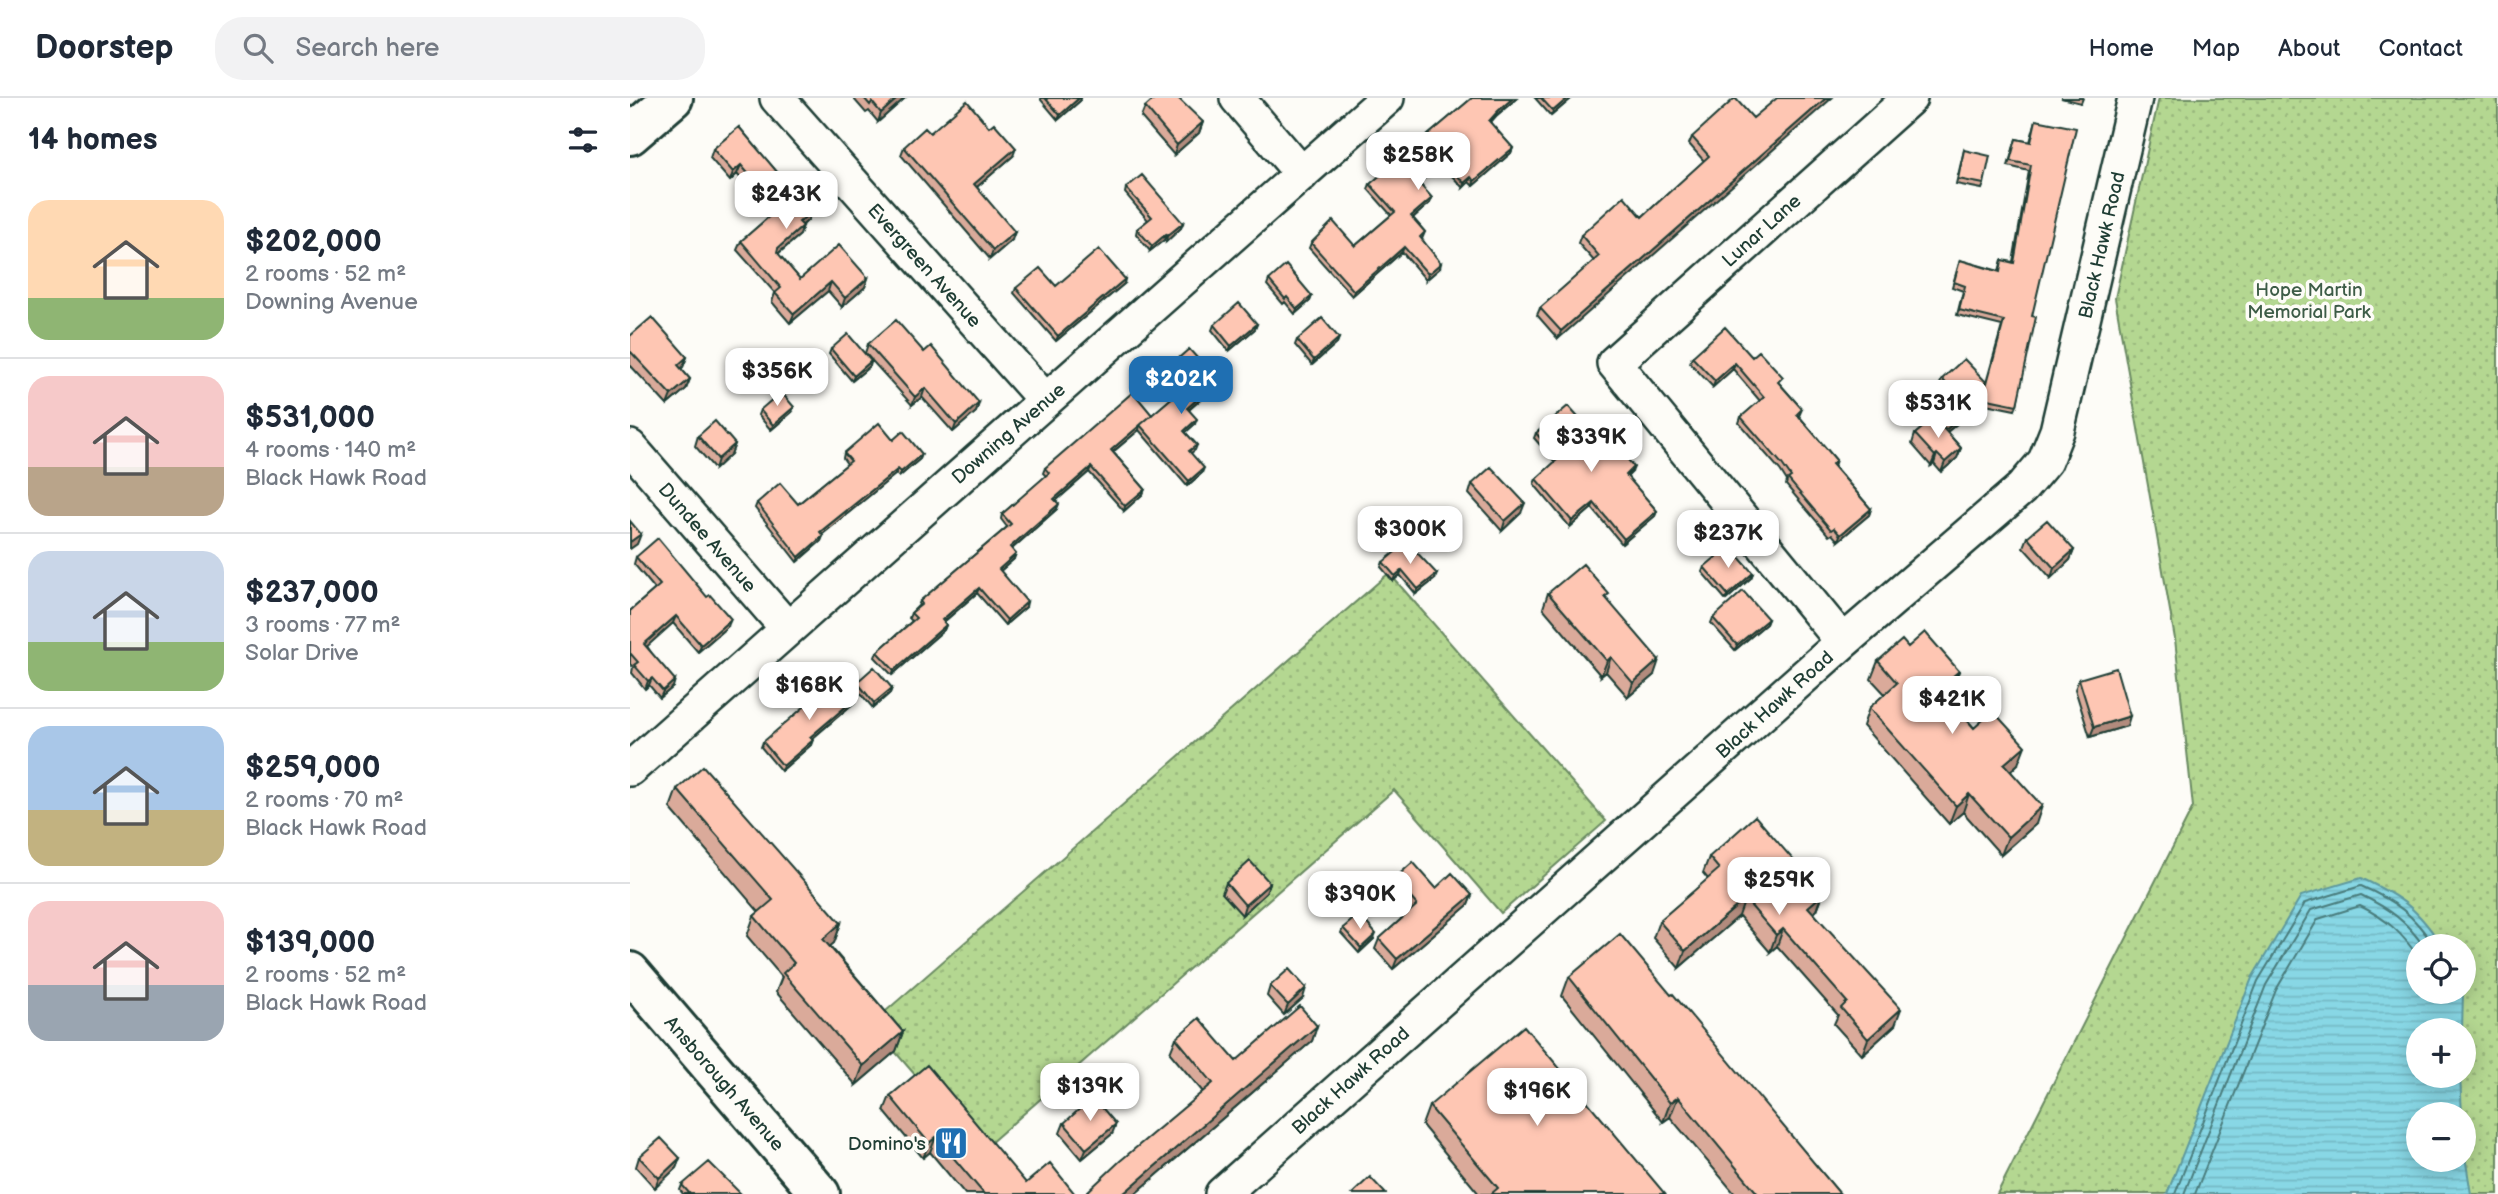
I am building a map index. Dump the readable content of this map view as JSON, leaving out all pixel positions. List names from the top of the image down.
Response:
{
  "streets": {
    "main road": ["Ansborough Avenue"],
    "street": [
      "Lunar Lane",
      "Black Hawk Road",
      "Evergreen Avenue",
      "Downing Avenue",
      "Dundee Avenue"
    ]
  },
  "crossings": [
    ["Lunar Lane", "Black Hawk Road"],
    ["Evergreen Avenue", "Downing Avenue"],
    ["Downing Avenue", "Dundee Avenue"]
  ],
  "parks": ["Hope Martin Memorial Park"],
  "places": {
    "restaurant": ["Domino's"]
  },
  "page": {
    "header": "Doorstep",
    "search": "Search here",
    "nav": [
      "Home",
      "Map",
      "About",
      "Contact"
    ],
    "heading": "14 homes",
    "price": [
      "$258K",
      "$243K",
      "$356K",
      "$202K",
      "$531K",
      "$339K",
      "$300K",
      "$237K",
      "$168K",
      "$421K",
      "$259K",
      "$390K",
      "$139K",
      "$196K"
    ],
    "list": [
      {
        "name": "$202,000",
        "note": "2 rooms · 52 m² · Downing Avenue"
      },
      {
        "name": "$531,000",
        "note": "4 rooms · 140 m² · Black Hawk Road"
      },
      {
        "name": "$237,000",
        "note": "3 rooms · 77 m² · Solar Drive"
      },
      {
        "name": "$259,000",
        "note": "2 rooms · 70 m² · Black Hawk Road"
      },
      {
        "name": "$139,000",
        "note": "2 rooms · 52 m² · Black Hawk Road"
      }
    ],
    "map_buttons": ["+", "−"]
  }
}
